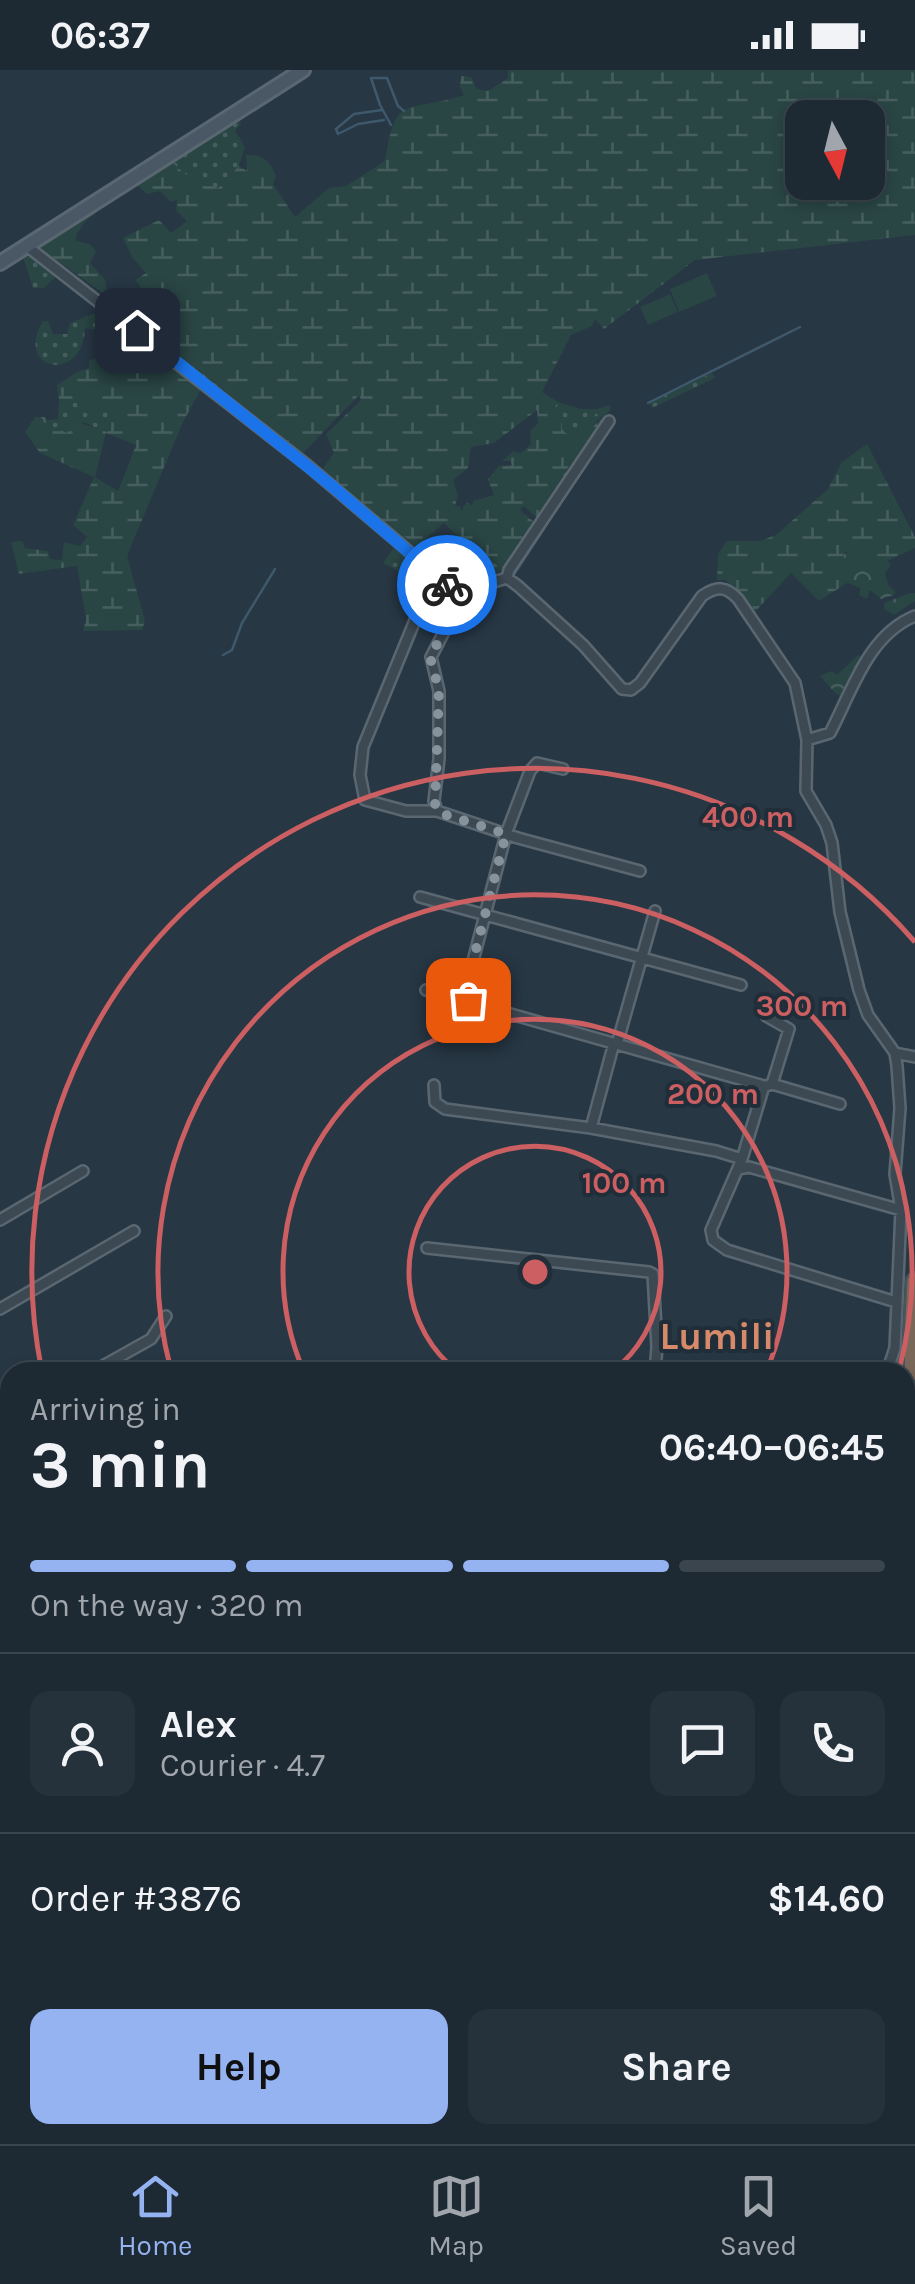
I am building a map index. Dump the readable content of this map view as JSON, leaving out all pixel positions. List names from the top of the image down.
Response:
{
  "districts": ["Lumili"],
  "north": "bottom",
  "page": {
    "status": "06:37",
    "heading": ["3 min", "Arriving in", "06:40–06:45"],
    "panel": [
      "Alex",
      "Courier · 4.7",
      "Order #3876",
      "$14.60"
    ],
    "bar": "On the way · 320 m",
    "buttons": ["Help", "Share"],
    "tabs": ["Home", "Map", "Saved"]
  },
  "rings": [
    "400 m",
    "300 m",
    "200 m",
    "100 m"
  ]
}
